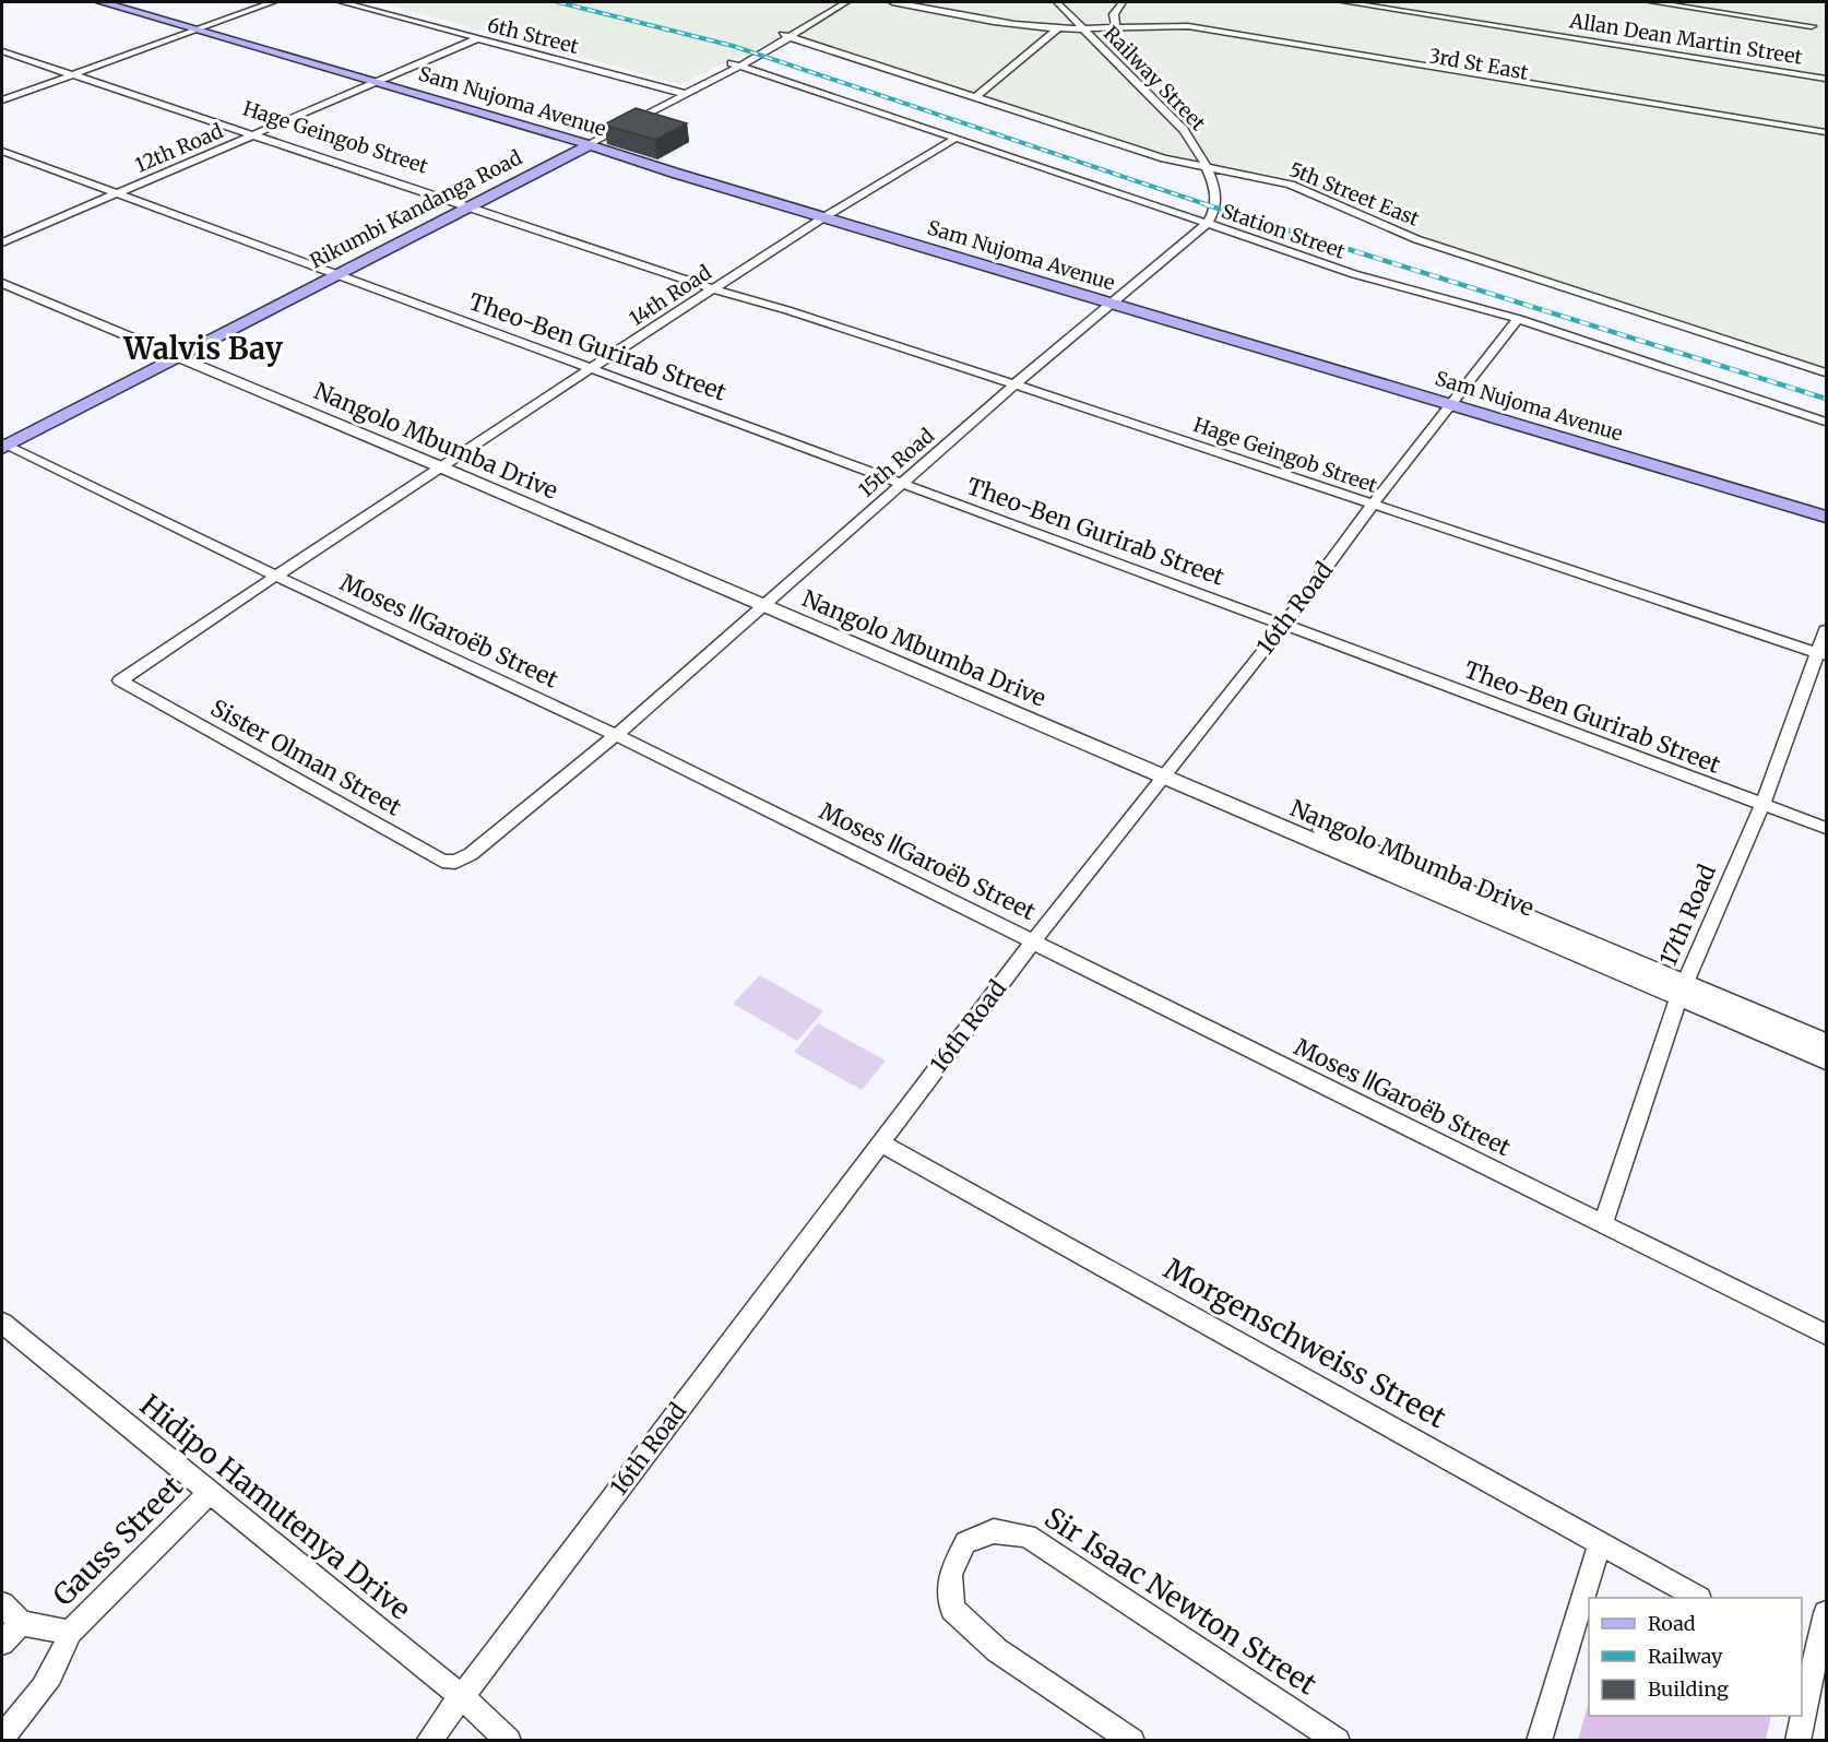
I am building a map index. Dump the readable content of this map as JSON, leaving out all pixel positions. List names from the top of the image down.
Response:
{
  "streets": {
    "main road": ["Sam Nujoma Avenue", "Rikumbi Kandanga Road"],
    "street": [
      "6th Street",
      "Allan Dean Martin Street",
      "3rd St East",
      "Railway Street",
      "Hage Geingob Street",
      "12th Road",
      "5th Street East",
      "Station Street",
      "14th Road",
      "Theo-Ben Gurirab Street",
      "Nangolo Mbumba Drive",
      "15th Road",
      "16th Road",
      "Moses ǁGaroëb Street",
      "Sister Olman Street",
      "17th Road",
      "Morgenschweiss Street",
      "Hidipo Hamutenya Drive",
      "Gauss Street",
      "Sir Isaac Newton Street"
    ]
  },
  "crossings": [
    ["6th Street", "12th Road"],
    ["6th Street", "Rikumbi Kandanga Road"],
    ["3rd St East", "Railway Street"],
    ["Railway Street", "5th Street East"],
    ["Railway Street", "Station Street"],
    ["Railway Street", "15th Road"],
    ["Sam Nujoma Avenue", "12th Road"],
    ["Sam Nujoma Avenue", "Rikumbi Kandanga Road"],
    ["Sam Nujoma Avenue", "14th Road"],
    ["Sam Nujoma Avenue", "15th Road"],
    ["Sam Nujoma Avenue", "16th Road"],
    ["Hage Geingob Street", "12th Road"],
    ["Hage Geingob Street", "Rikumbi Kandanga Road"],
    ["Hage Geingob Street", "14th Road"],
    ["Hage Geingob Street", "15th Road"],
    ["Hage Geingob Street", "16th Road"],
    ["Hage Geingob Street", "17th Road"],
    ["12th Road", "Theo-Ben Gurirab Street"],
    ["5th Street East", "Rikumbi Kandanga Road"],
    ["Rikumbi Kandanga Road", "Station Street"],
    ["Rikumbi Kandanga Road", "Theo-Ben Gurirab Street"],
    ["Rikumbi Kandanga Road", "Nangolo Mbumba Drive"],
    ["Rikumbi Kandanga Road", "Moses ǁGaroëb Street"],
    ["Station Street", "14th Road"],
    ["Station Street", "15th Road"],
    ["Station Street", "16th Road"],
    ["14th Road", "Theo-Ben Gurirab Street"],
    ["14th Road", "Nangolo Mbumba Drive"],
    ["14th Road", "Moses ǁGaroëb Street"],
    ["14th Road", "Sister Olman Street"],
    ["Theo-Ben Gurirab Street", "15th Road"],
    ["Theo-Ben Gurirab Street", "16th Road"],
    ["Theo-Ben Gurirab Street", "17th Road"],
    ["Nangolo Mbumba Drive", "15th Road"],
    ["Nangolo Mbumba Drive", "16th Road"],
    ["Nangolo Mbumba Drive", "17th Road"],
    ["15th Road", "Moses ǁGaroëb Street"],
    ["15th Road", "Sister Olman Street"],
    ["16th Road", "Moses ǁGaroëb Street"],
    ["16th Road", "Morgenschweiss Street"],
    ["16th Road", "Hidipo Hamutenya Drive"],
    ["Moses ǁGaroëb Street", "Sister Olman Street"],
    ["Moses ǁGaroëb Street", "17th Road"],
    ["Hidipo Hamutenya Drive", "Gauss Street"]
  ],
  "districts": ["Walvis Bay"],
  "legend": ["Road", "Railway", "Building"]
}
